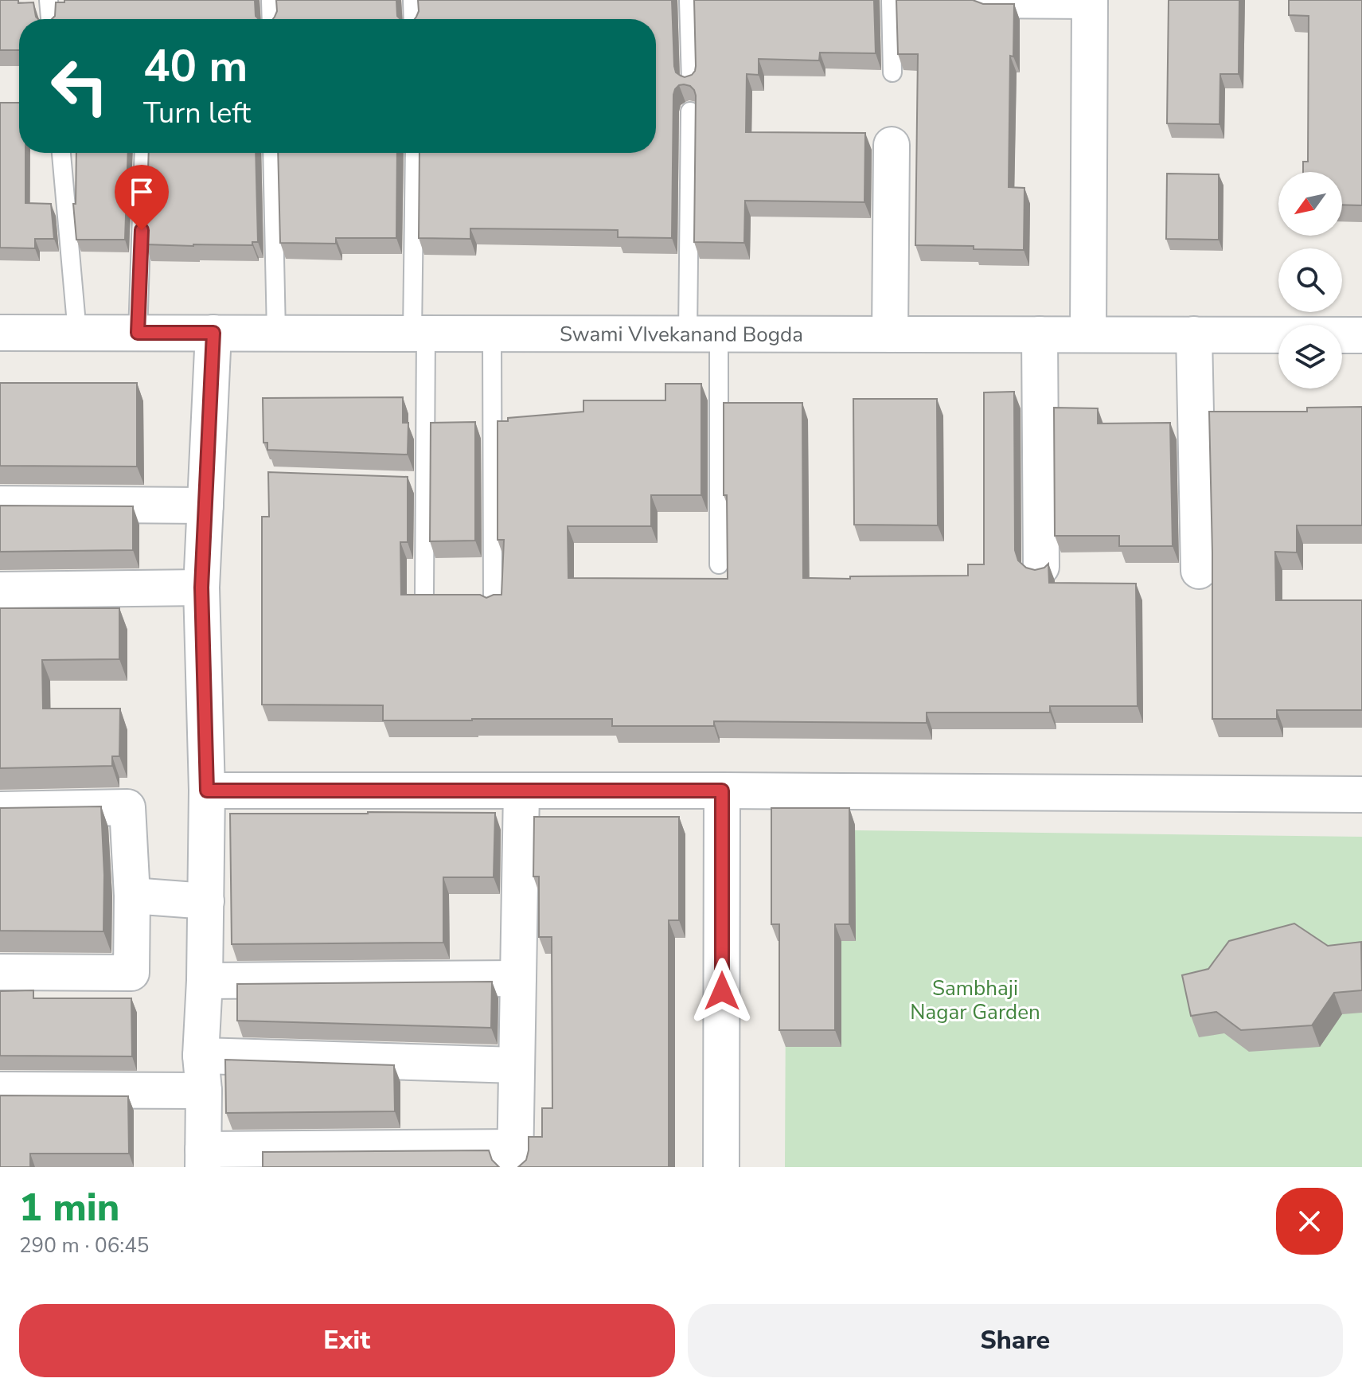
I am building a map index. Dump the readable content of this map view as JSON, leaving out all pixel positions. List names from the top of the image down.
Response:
{
  "streets": {
    "street": ["Swami VIvekanand Bogda"]
  },
  "parks": ["Sambhaji Nagar Garden"],
  "north": "bottom left",
  "page": {
    "turn": ["40 m", "Turn left"],
    "heading": ["1 min", "290 m · 06:45"],
    "buttons": ["Exit", "Share"]
  }
}
